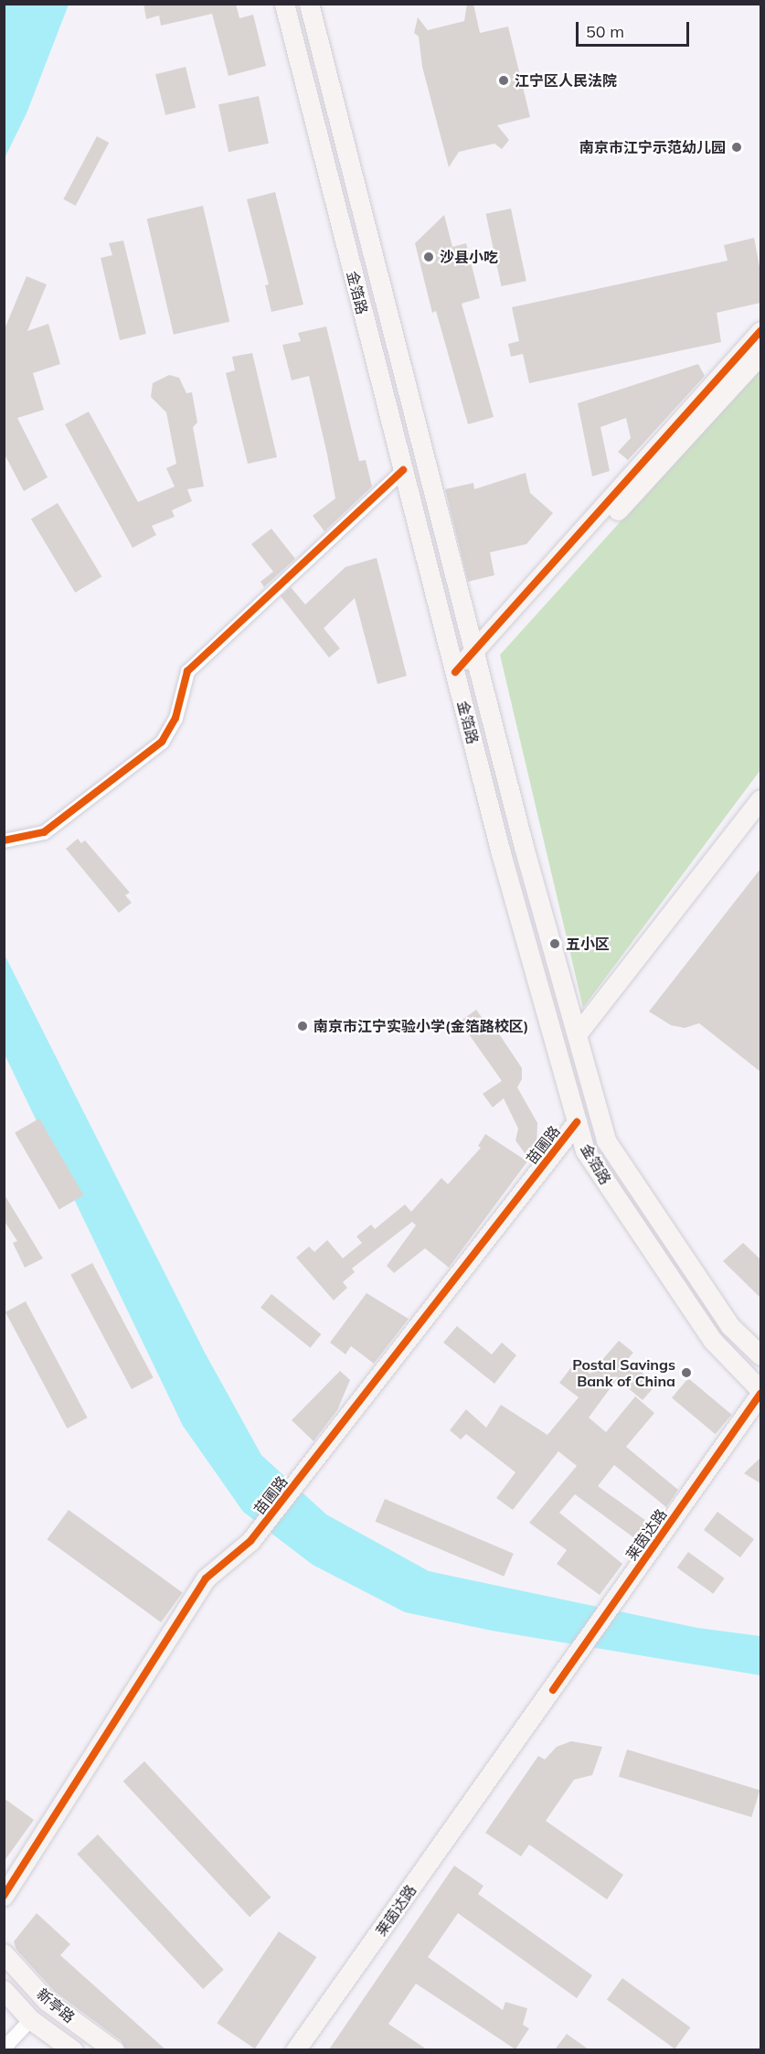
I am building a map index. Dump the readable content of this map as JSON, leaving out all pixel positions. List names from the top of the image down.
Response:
{
  "streets": {
    "main road": [
      "金箔路",
      "苗圃路",
      "莱茵达路",
      "新亭路"
    ]
  },
  "crossings": [
    ["金箔路", "苗圃路"],
    ["金箔路", "莱茵达路"]
  ],
  "places": [
    "江宁区人民法院",
    "南京市江宁示范幼儿园",
    "沙县小吃",
    "五小区",
    "南京市江宁实验小学(金箔路校区)",
    "Postal Savings Bank of China"
  ],
  "scale_bar": "50 m"
}
